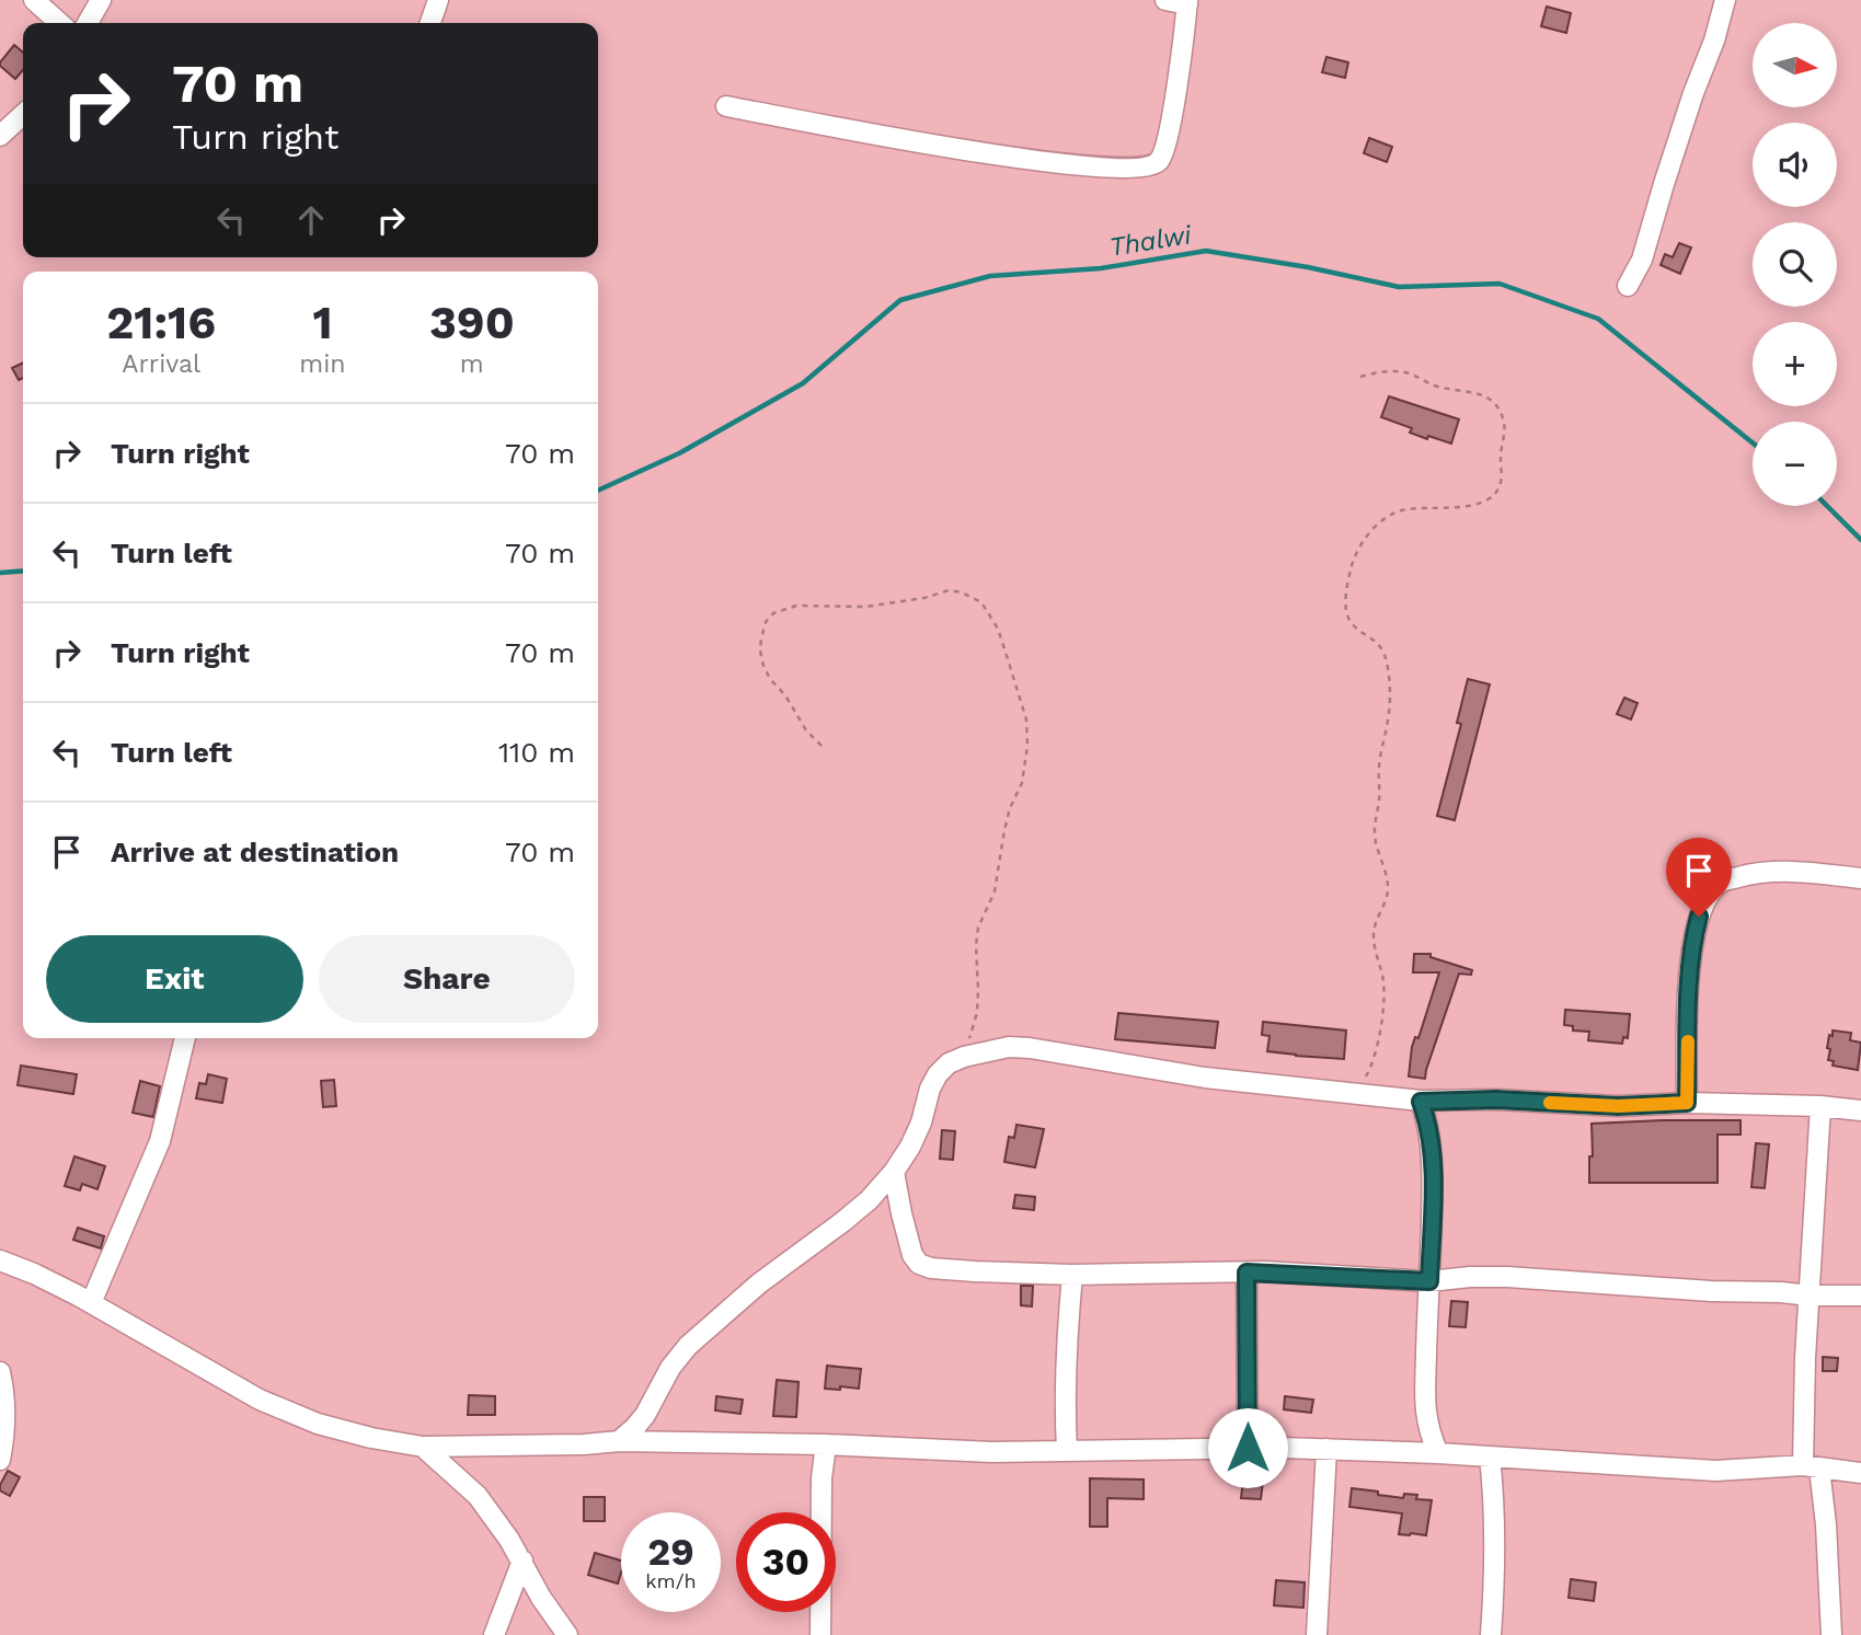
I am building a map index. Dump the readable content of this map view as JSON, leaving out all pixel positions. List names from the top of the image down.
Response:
{
  "water": ["Thalwi"],
  "north": "right",
  "page": {
    "map_buttons": ["+", "−"],
    "turn": ["70 m", "Turn right"],
    "eta": [
      "21:16",
      "Arrival",
      "1",
      "min",
      "390",
      "m"
    ],
    "list": [
      {
        "name": "Turn right",
        "value": "70 m"
      },
      {
        "name": "Turn left",
        "value": "70 m"
      },
      {
        "name": "Turn right",
        "value": "70 m"
      },
      {
        "name": "Turn left",
        "value": "110 m"
      },
      {
        "name": "Arrive at destination",
        "value": "70 m"
      }
    ],
    "buttons": ["Exit", "Share"],
    "speed": "29 km/h",
    "limit": "30"
  }
}
